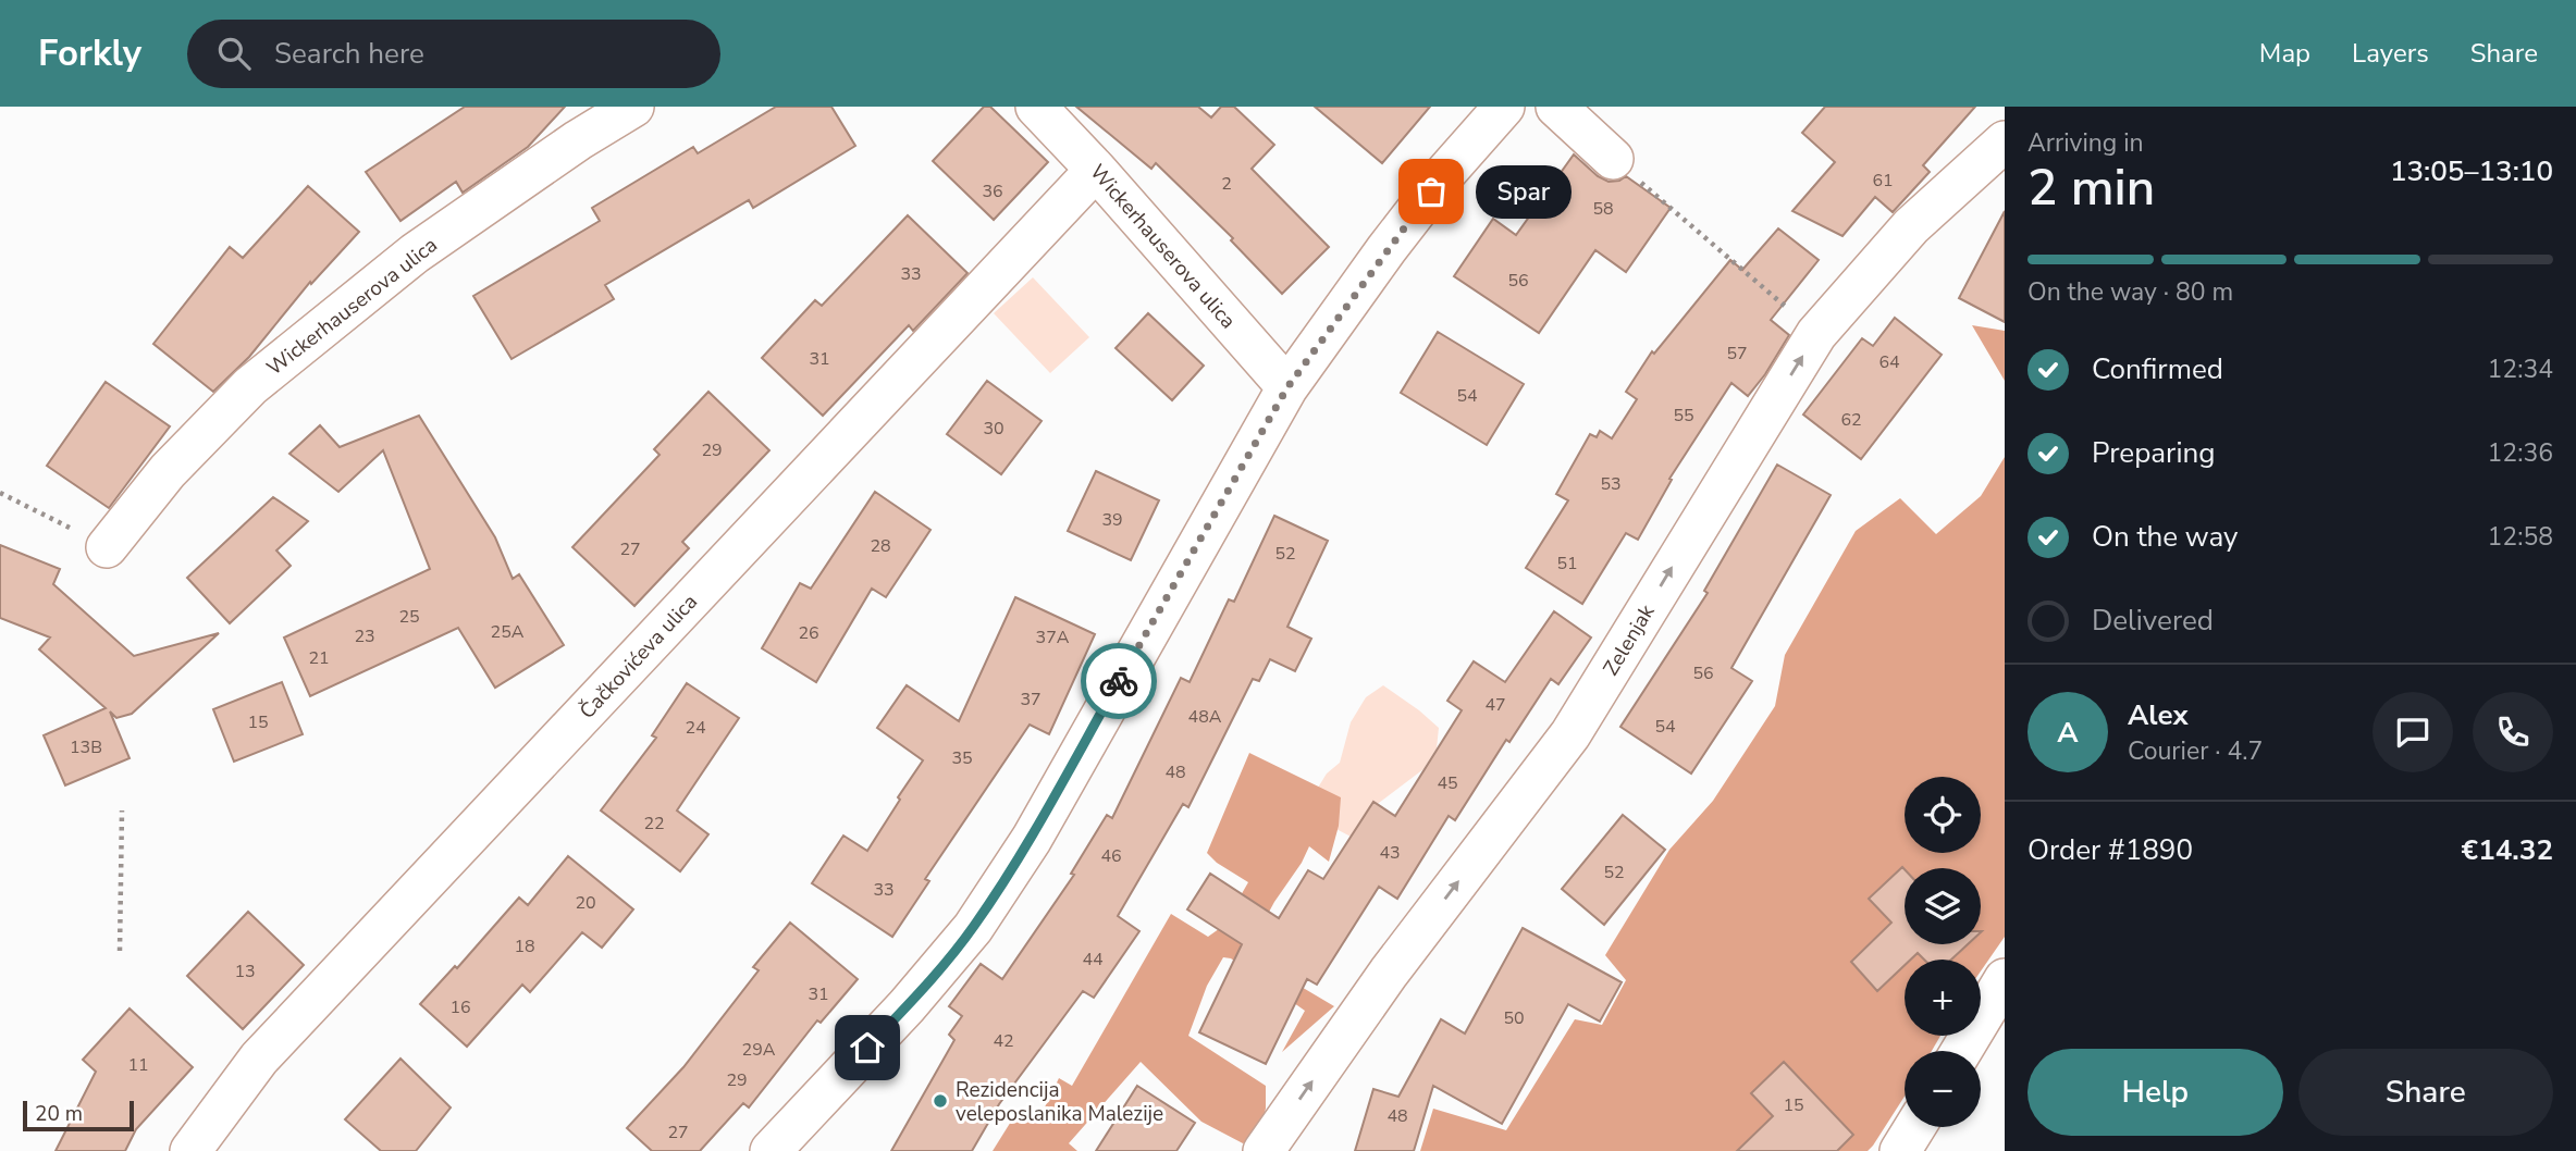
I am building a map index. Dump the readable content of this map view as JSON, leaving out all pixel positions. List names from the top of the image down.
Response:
{
  "streets": {
    "street": ["Wickerhauserova ulica", "Zelenjak", "Čačkovićeva ulica"]
  },
  "crossings": [
    ["Wickerhauserova ulica", "Čačkovićeva ulica"]
  ],
  "one_way": ["Zelenjak"],
  "places": ["Spar", "Rezidencija veleposlanika Malezije"],
  "house_numbers": [
    "61",
    "2",
    "36",
    "58",
    "33",
    "56",
    "57",
    "31",
    "64",
    "54",
    "55",
    "62",
    "30",
    "29",
    "53",
    "39",
    "28",
    "27",
    "52",
    "51",
    "25",
    "25A",
    "26",
    "23",
    "37A",
    "21",
    "56",
    "37",
    "47",
    "48A",
    "15",
    "54",
    "24",
    "13B",
    "35",
    "48",
    "45",
    "22",
    "43",
    "46",
    "52",
    "33",
    "20",
    "18",
    "44",
    "13",
    "31",
    "16",
    "50",
    "42",
    "29A",
    "11",
    "29",
    "15",
    "48",
    "27"
  ],
  "scale_bar": "20 m",
  "page": {
    "header": "Forkly",
    "search": "Search here",
    "nav": ["Map", "Layers", "Share"],
    "heading": ["2 min", "Arriving in", "13:05–13:10"],
    "panel": [
      "Alex",
      "Courier · 4.7",
      "Order #1890",
      "€14.32"
    ],
    "bubble": "Spar",
    "bar": "On the way · 80 m",
    "list": [
      ["Confirmed", "12:34"],
      ["Preparing", "12:36"],
      ["On the way", "12:58"],
      "Delivered"
    ],
    "round": "A",
    "map_buttons": ["+", "−"],
    "buttons": ["Help", "Share"],
    "scale": "20 m"
  }
}
